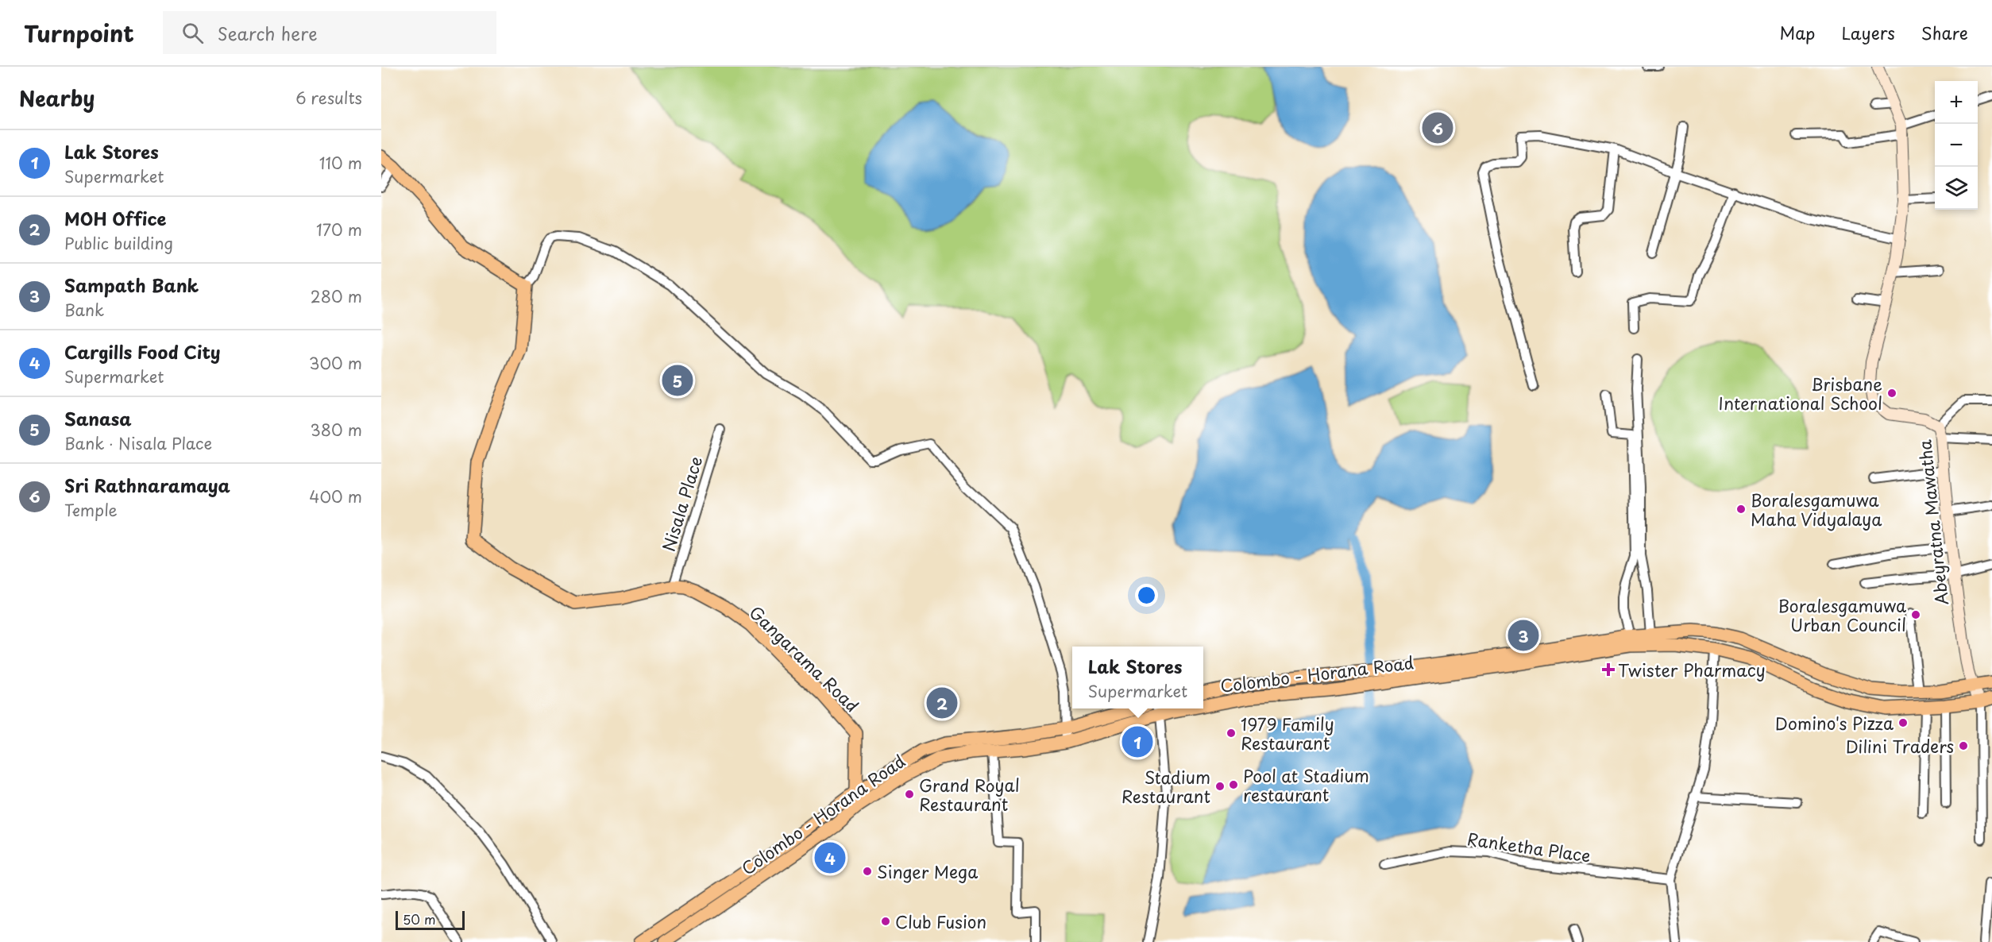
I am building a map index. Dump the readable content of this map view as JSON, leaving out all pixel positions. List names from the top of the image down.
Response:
{
  "streets": {
    "main road": ["Gangarama Road", "Colombo - Horana Road"],
    "street": ["Nisala Place", "Abeyratna Mawatha", "Ranketha Place"]
  },
  "crossings": [
    ["Nisala Place", "Gangarama Road"],
    ["Abeyratna Mawatha", "Colombo - Horana Road"],
    ["Gangarama Road", "Colombo - Horana Road"]
  ],
  "places": {
    "other": [
      "Brisbane International School",
      "Boralesgamuwa Maha Vidyalaya",
      "Boralesgamuwa Urban Council",
      "Domino's Pizza",
      "1979 Family Restaurant",
      "Dilini Traders",
      "Pool at Stadium restaurant",
      "Stadium Restaurant",
      "Grand Royal Restaurant",
      "Singer Mega",
      "Club Fusion"
    ],
    "health": ["Twister Pharmacy"]
  },
  "scale_bar": "50 m",
  "page": {
    "header": "Turnpoint",
    "search": "Search here",
    "nav": ["Map", "Layers", "Share"],
    "heading": ["Nearby", "6 results"],
    "map_buttons": ["+", "−"],
    "pins": [
      "6",
      "5",
      "3",
      "2",
      "1",
      "4"
    ],
    "list": [
      {
        "mark": "1",
        "name": "Lak Stores",
        "note": "Supermarket",
        "value": "110 m"
      },
      {
        "mark": "2",
        "name": "MOH Office",
        "note": "Public building",
        "value": "170 m"
      },
      {
        "mark": "3",
        "name": "Sampath Bank",
        "note": "Bank",
        "value": "280 m"
      },
      {
        "mark": "4",
        "name": "Cargills Food City",
        "note": "Supermarket",
        "value": "300 m"
      },
      {
        "mark": "5",
        "name": "Sanasa",
        "note": "Bank · Nisala Place",
        "value": "380 m"
      },
      {
        "mark": "6",
        "name": "Sri Rathnaramaya",
        "note": "Temple",
        "value": "400 m"
      }
    ],
    "popup": ["Lak Stores", "Supermarket"],
    "scale": "50 m"
  }
}
